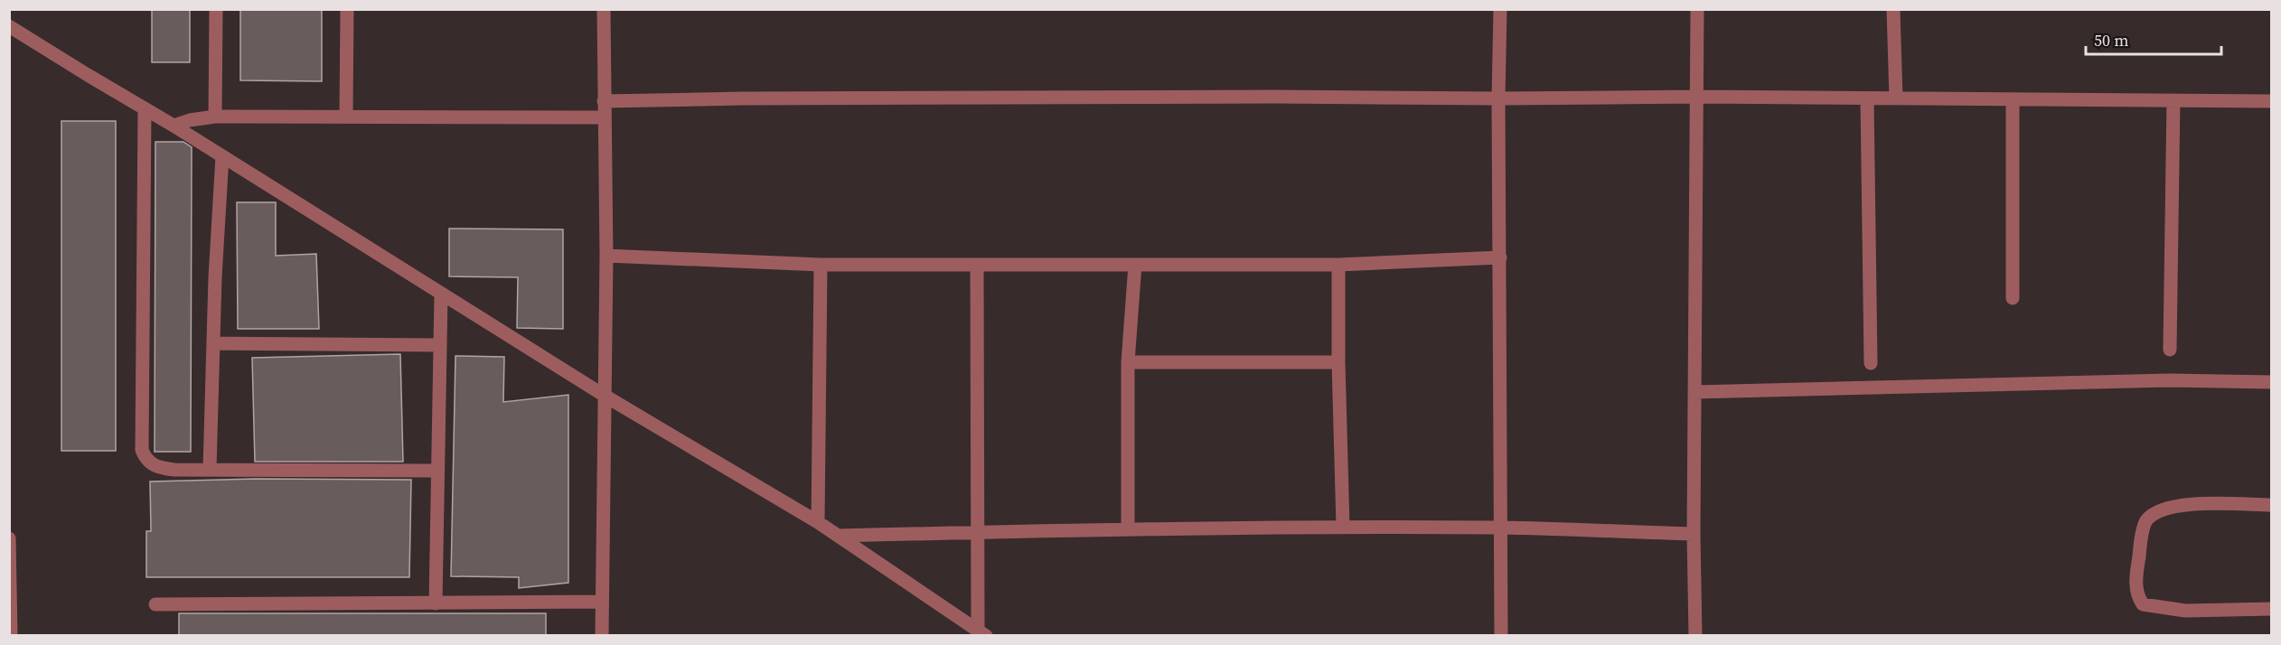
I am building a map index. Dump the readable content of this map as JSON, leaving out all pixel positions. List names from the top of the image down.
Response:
{
  "scale_bar": "50 m"
}
